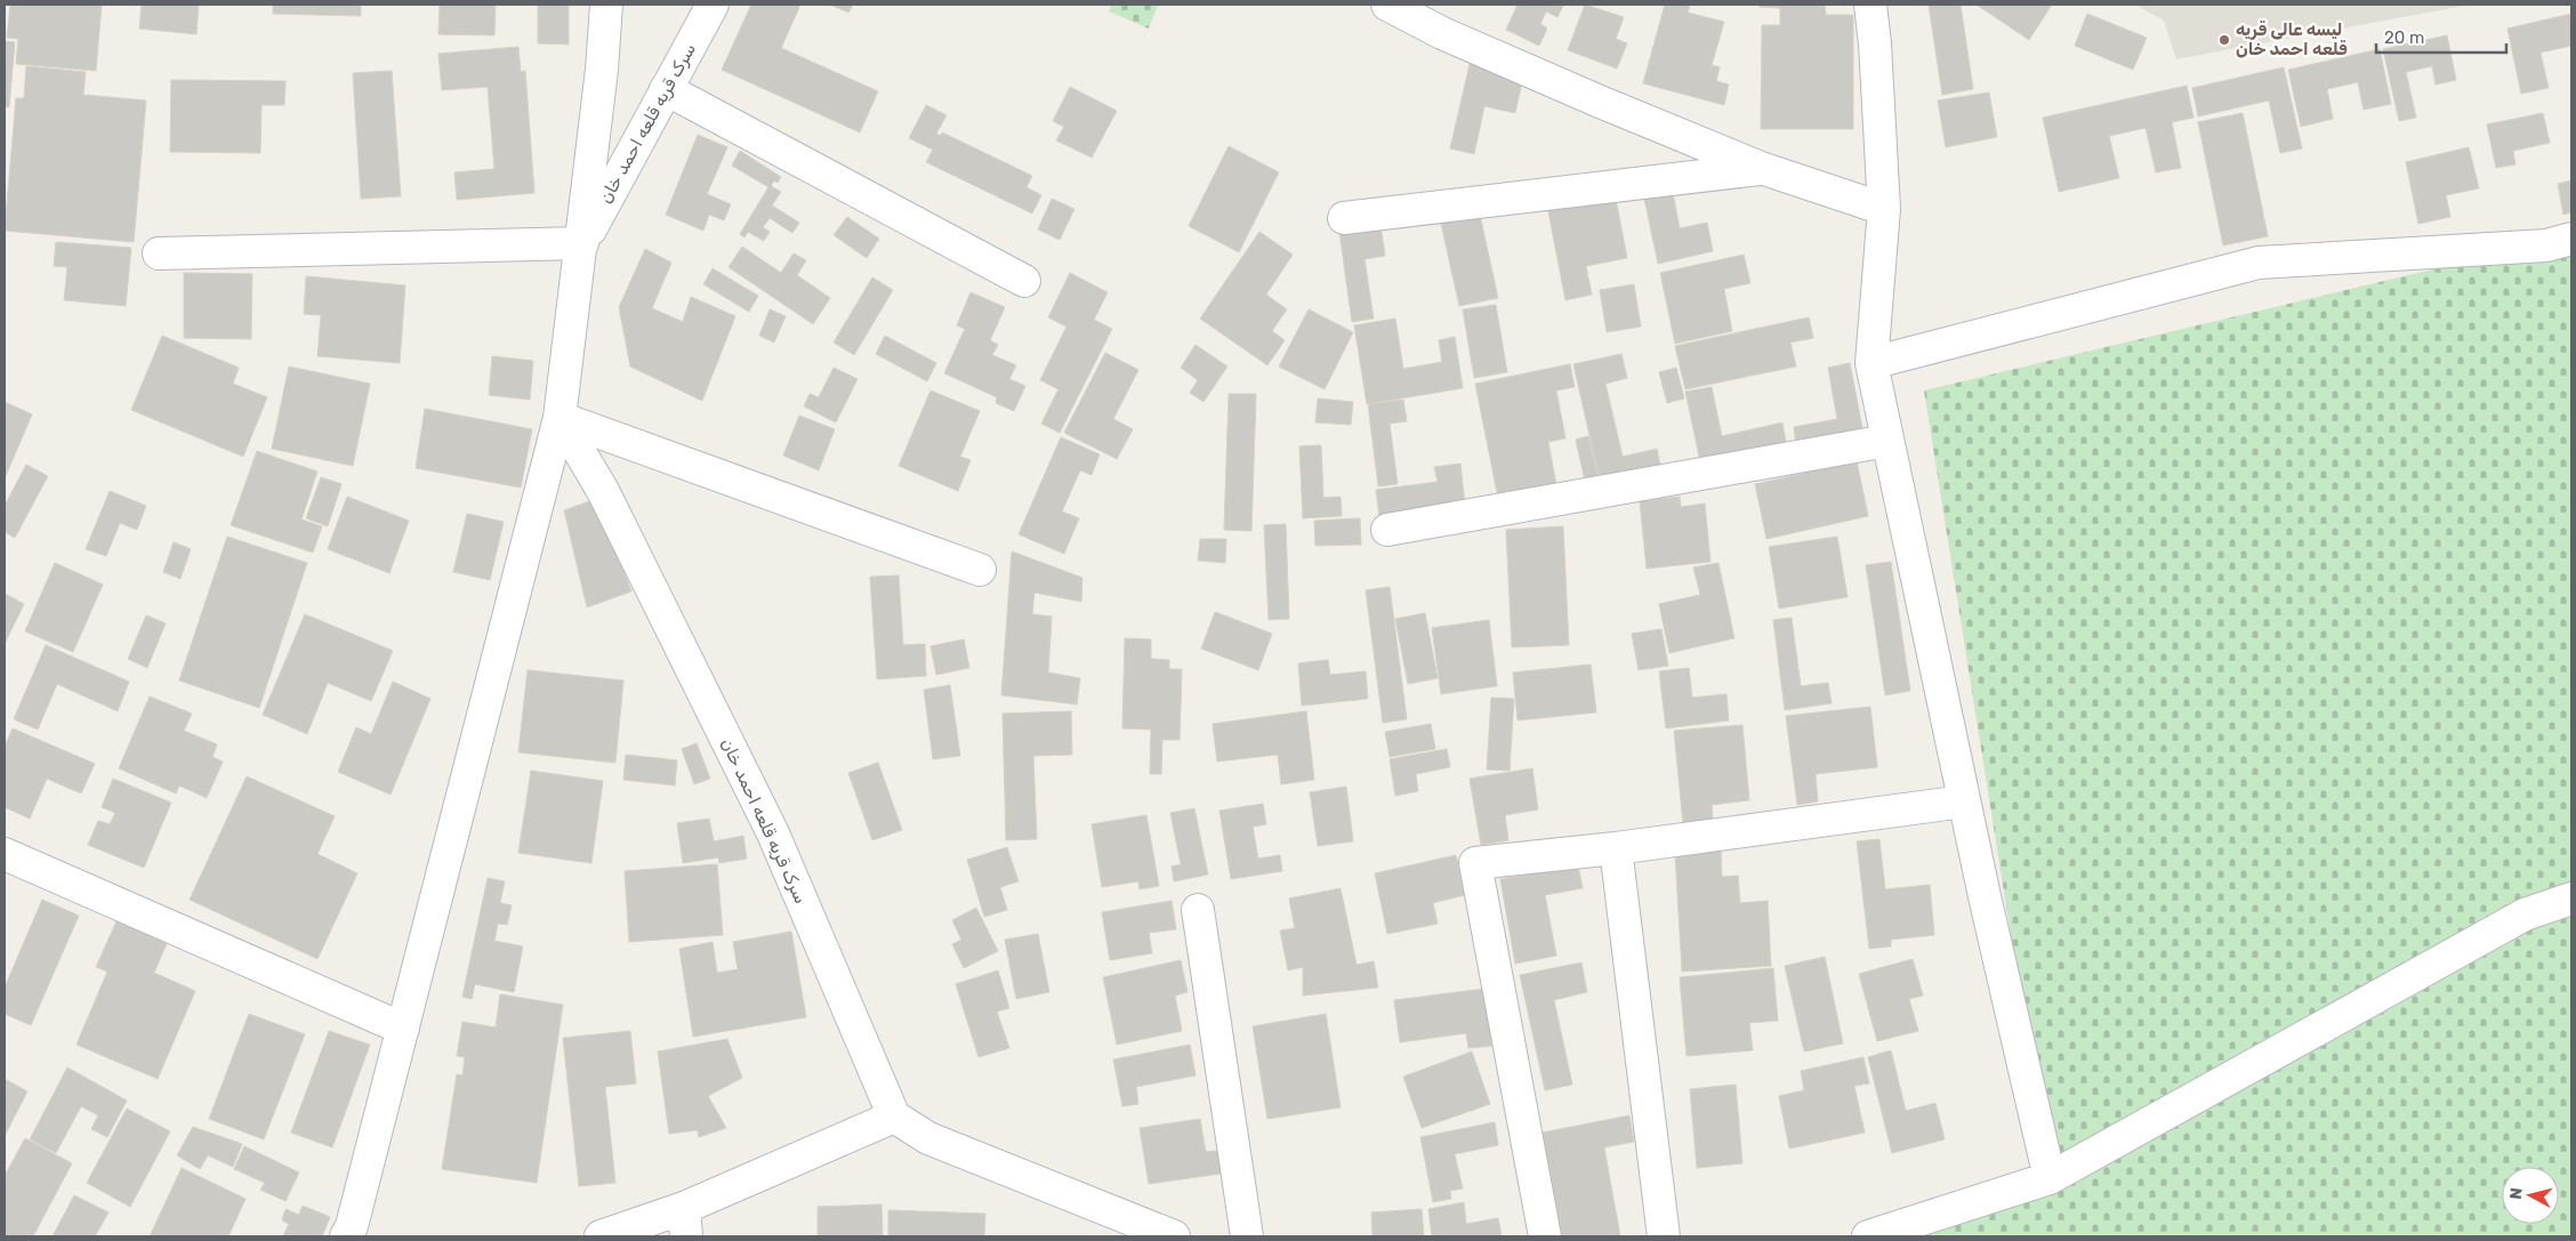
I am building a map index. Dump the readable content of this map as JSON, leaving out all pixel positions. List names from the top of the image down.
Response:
{
  "streets": {
    "street": ["سرک قریه قلعه احمد خان"]
  },
  "places": ["لیسه عالی قریه قلعه احمد خان"],
  "scale_bar": "20 m",
  "north": "left"
}
